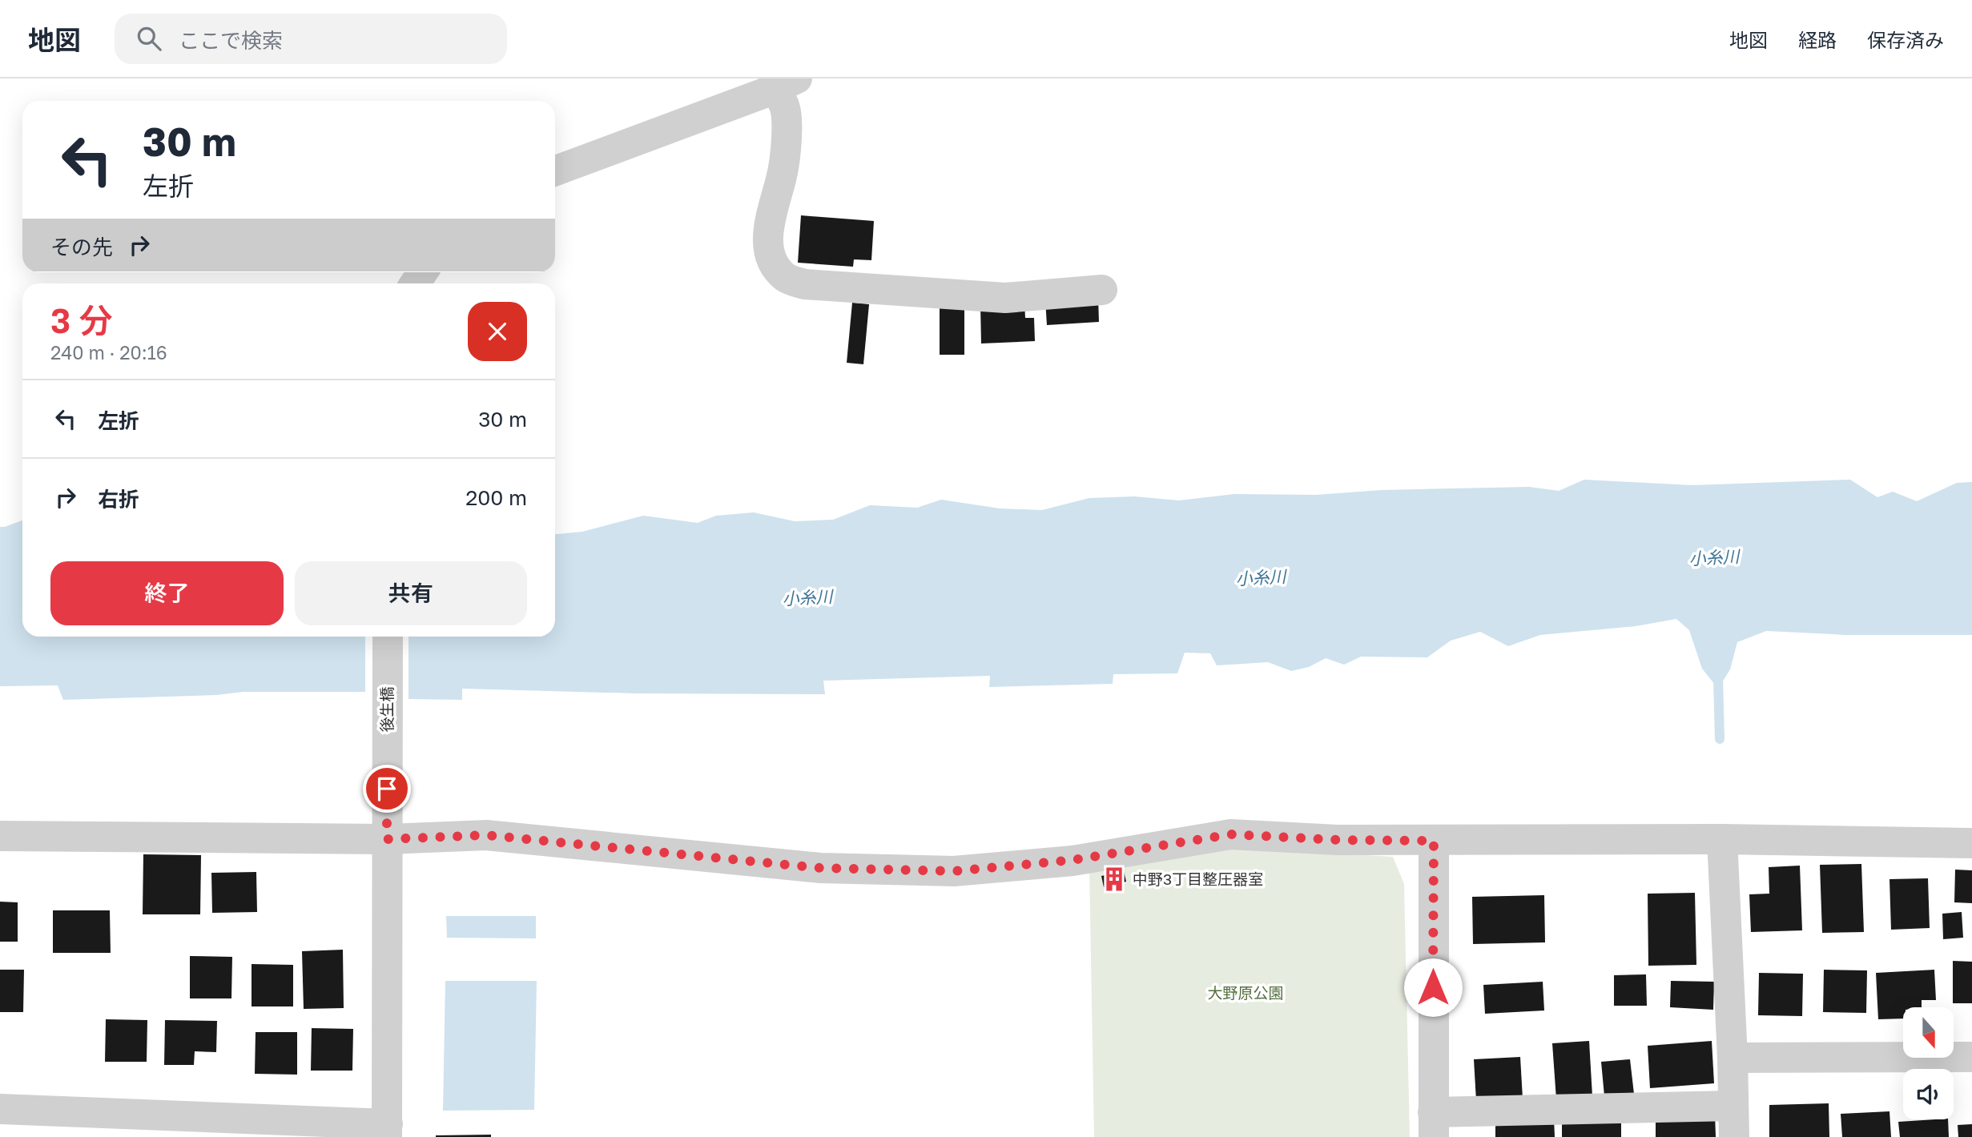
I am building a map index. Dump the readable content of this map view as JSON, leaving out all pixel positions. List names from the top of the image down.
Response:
{
  "streets": {
    "street": ["後生橋"]
  },
  "water": ["小糸川"],
  "parks": ["大野原公園"],
  "places": {
    "building": ["中野3丁目整圧器室"]
  },
  "north": "bottom",
  "page": {
    "header": "地図",
    "search": "ここで検索",
    "nav": ["地図", "経路", "保存済み"],
    "turn": ["30 m", "左折"],
    "then": "その先",
    "heading": ["3 分", "240 m · 20:16"],
    "list": [
      {
        "name": "左折",
        "value": "30 m"
      },
      {
        "name": "右折",
        "value": "200 m"
      }
    ],
    "buttons": ["終了", "共有"]
  }
}
